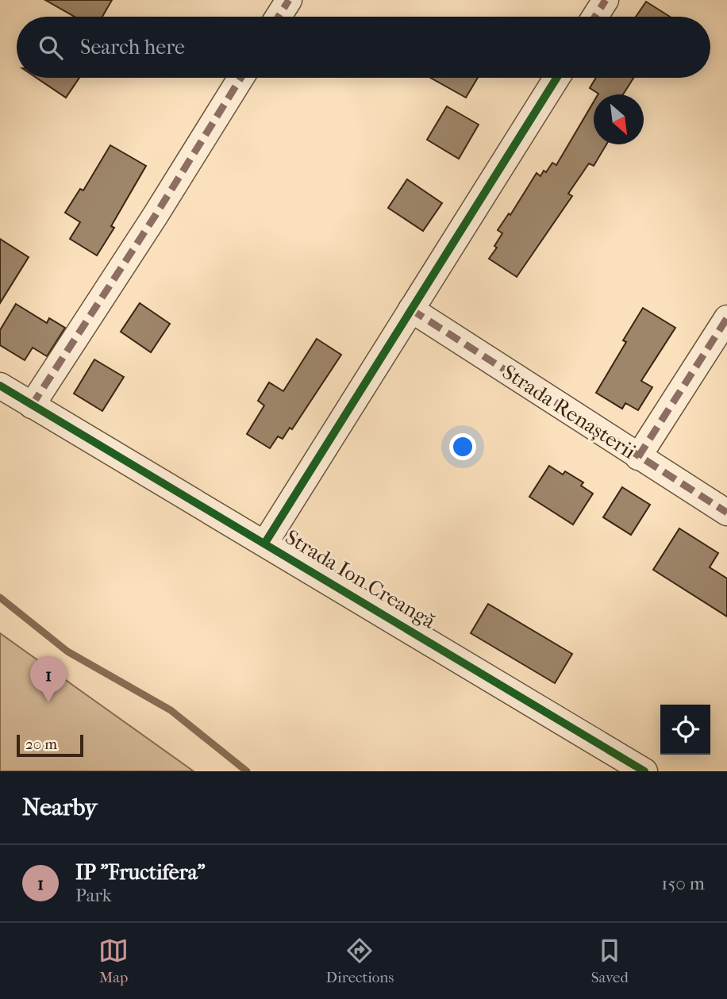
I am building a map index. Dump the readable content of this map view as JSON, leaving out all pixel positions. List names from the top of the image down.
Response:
{
  "streets": {
    "street": ["Strada Renașterii", "Strada Ion Creangă"]
  },
  "scale_bar": "20 m",
  "north": "bottom right",
  "page": {
    "search": "Search here",
    "pins": "1",
    "scale": "20 m",
    "heading": "Nearby",
    "list": [
      {
        "mark": "1",
        "name": "IP \"Fructifera\"",
        "note": "Park",
        "value": "150 m"
      }
    ],
    "nav": ["Map", "Directions", "Saved"]
  }
}
